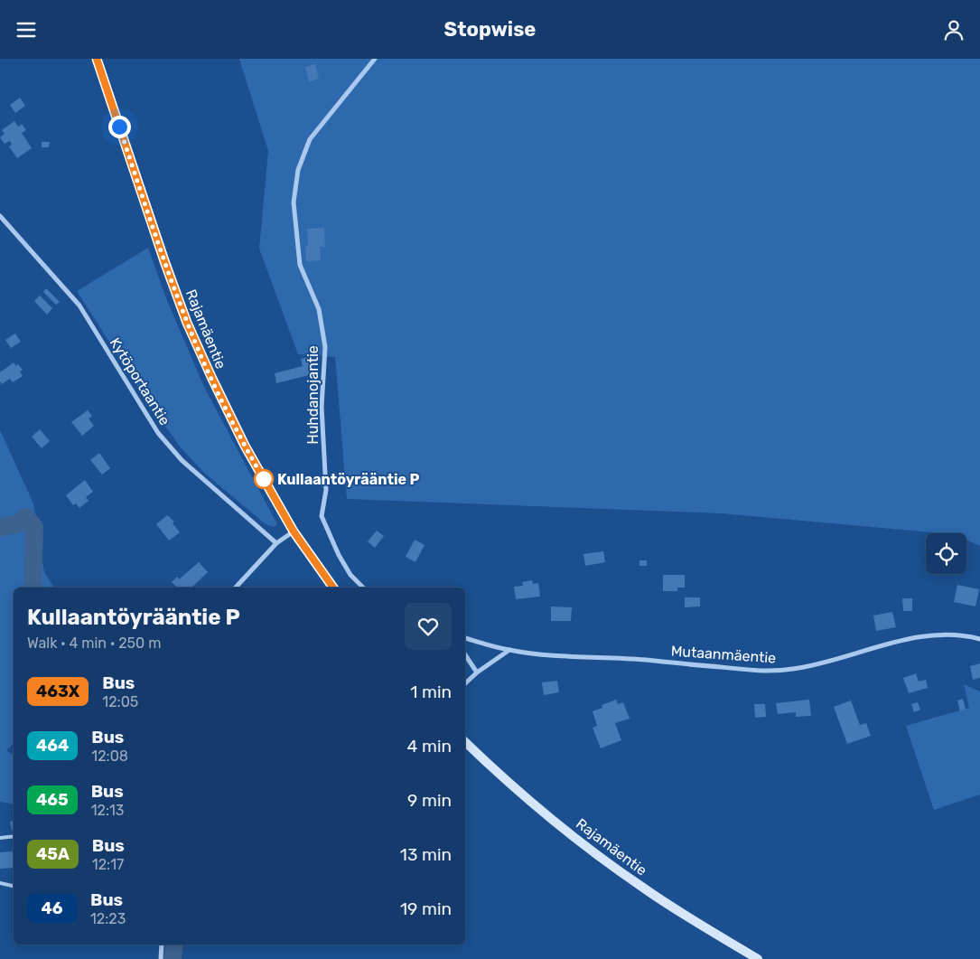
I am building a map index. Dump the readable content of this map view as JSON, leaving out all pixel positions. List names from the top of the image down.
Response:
{
  "streets": {
    "main road": ["Rajamäentie"],
    "street": ["Kytöportaantie", "Huhdanojantie", "Mutaanmäentie"]
  },
  "places": ["Kullaantöyrääntie P"],
  "lines": ["bus line 463X"],
  "page": {
    "header": "Stopwise",
    "heading": ["Kullaantöyrääntie P", "Walk · 4 min · 250 m"],
    "list": [
      {
        "mark": "463X",
        "name": "Bus",
        "note": "12:05",
        "value": "1 min"
      },
      {
        "mark": "464",
        "name": "Bus",
        "note": "12:08",
        "value": "4 min"
      },
      {
        "mark": "465",
        "name": "Bus",
        "note": "12:13",
        "value": "9 min"
      },
      {
        "mark": "45A",
        "name": "Bus",
        "note": "12:17",
        "value": "13 min"
      },
      {
        "mark": "46",
        "name": "Bus",
        "note": "12:23",
        "value": "19 min"
      }
    ]
  }
}
